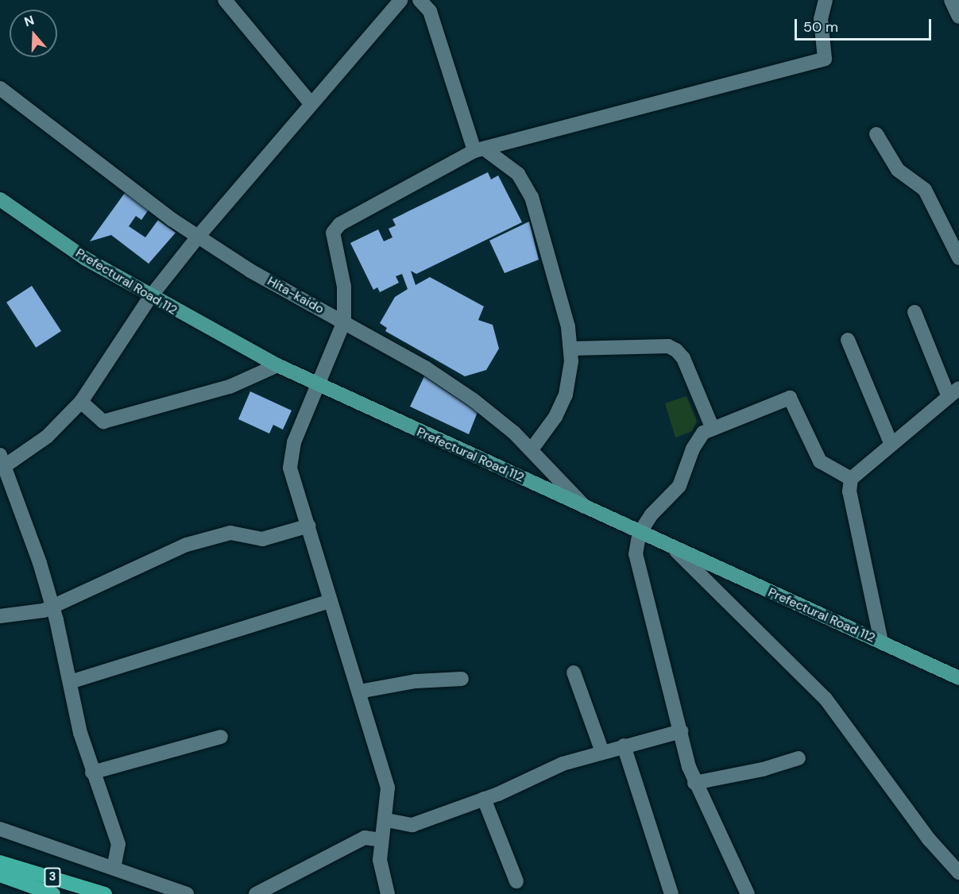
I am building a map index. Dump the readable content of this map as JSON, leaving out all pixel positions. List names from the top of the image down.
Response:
{
  "streets": {
    "highway": ["3"],
    "main road": ["Prefectural Road 112"],
    "street": ["Hita-kaido"]
  },
  "crossings": [
    ["Prefectural Road 112", "Hita-kaido"]
  ],
  "scale_bar": "50 m",
  "north": "top"
}
